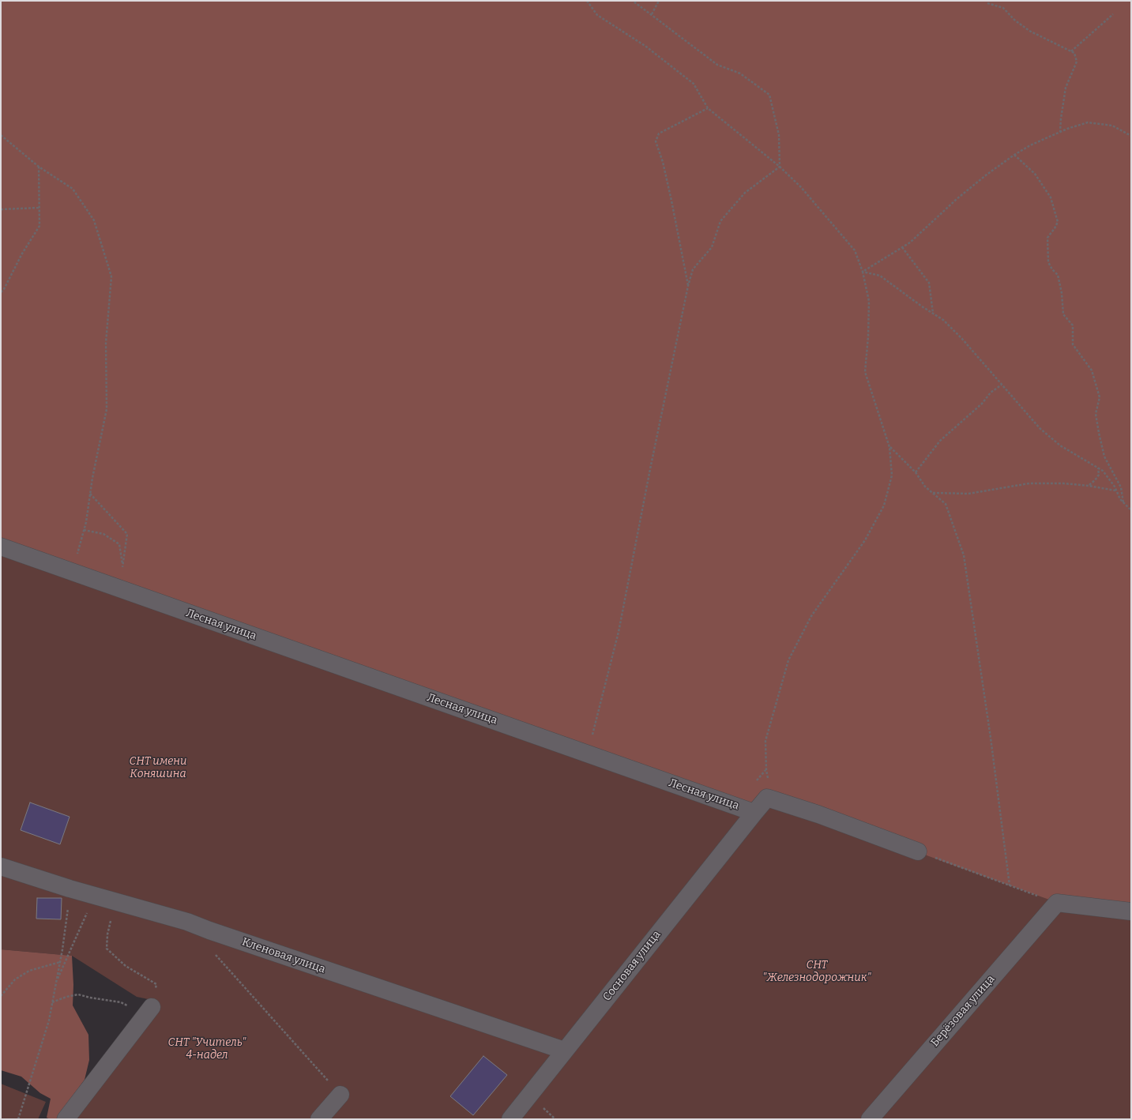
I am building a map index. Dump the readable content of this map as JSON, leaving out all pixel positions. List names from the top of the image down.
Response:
{
  "streets": {
    "street": [
      "Лесная улица",
      "Кленовая улица",
      "Сосновая улица",
      "Берёзовая улица"
    ]
  },
  "crossings": [
    ["Лесная улица", "Сосновая улица"],
    ["Кленовая улица", "Сосновая улица"]
  ],
  "parks": ["СНТ имени Коняшина", "СНТ \"Железнодорожник\"", "СНТ \"Учитель\" 4-надел"]
}
